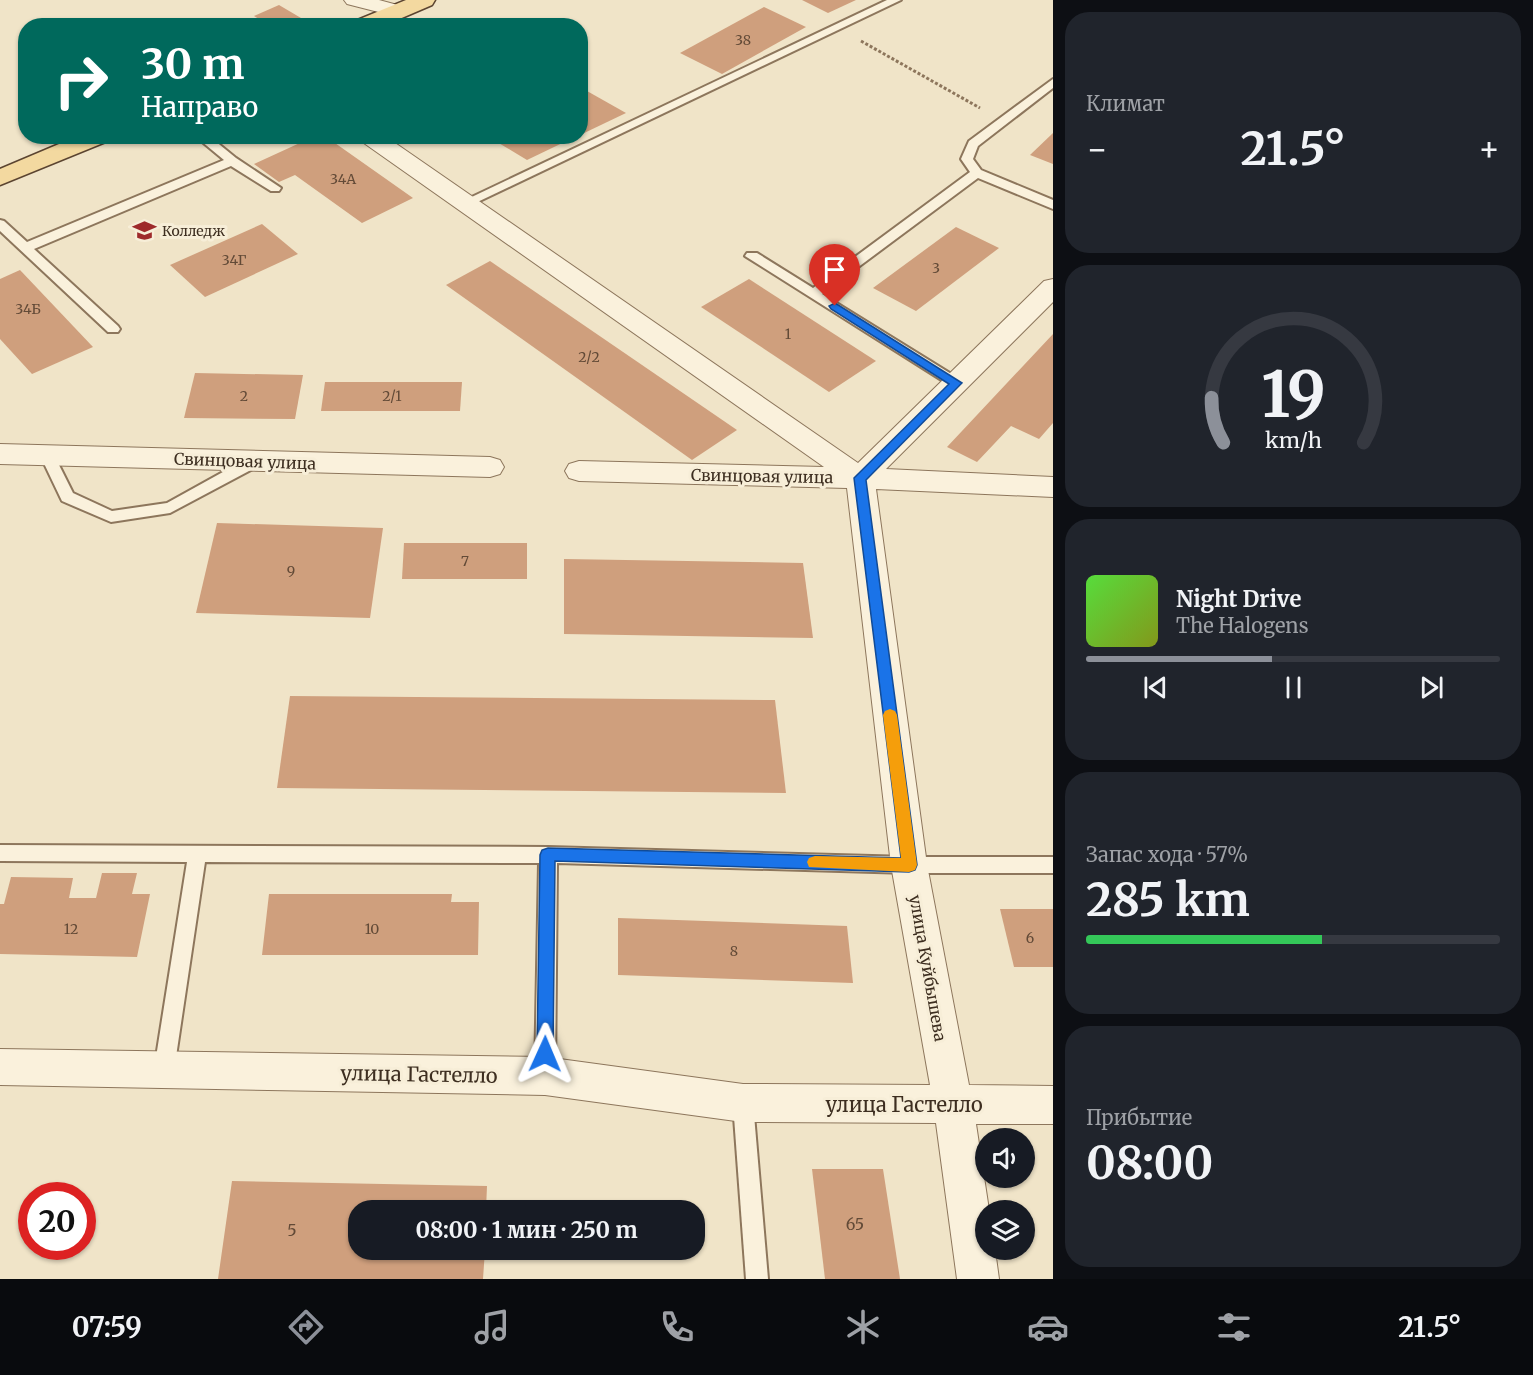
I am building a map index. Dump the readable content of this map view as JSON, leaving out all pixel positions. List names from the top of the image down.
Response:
{
  "streets": {
    "street": ["Свинцовая улица", "улица Куйбышева", "улица Гастелло"]
  },
  "crossings": [
    ["Свинцовая улица", "улица Куйбышева"],
    ["улица Куйбышева", "улица Гастелло"]
  ],
  "places": {
    "school or university": ["Колледж"]
  },
  "house_numbers": [
    "38",
    "34А",
    "34Г",
    "3",
    "34Б",
    "1",
    "2/2",
    "2",
    "2/1",
    "7",
    "9",
    "12",
    "10",
    "6",
    "8",
    "65",
    "5"
  ],
  "page": {
    "tile": [
      "Климат",
      ["Запас хода · 57%", "285 km"],
      ["Прибытие", "08:00"]
    ],
    "turn": ["30 m", "Направо"],
    "heat": ["−", "21.5°", "+"],
    "song": ["Night Drive", "The Halogens"],
    "limit": "20",
    "trip": "08:00 · 1 мин · 250 m",
    "tabs": ["07:59", "21.5°"],
    "gauge": ["19", "km/h"]
  }
}
